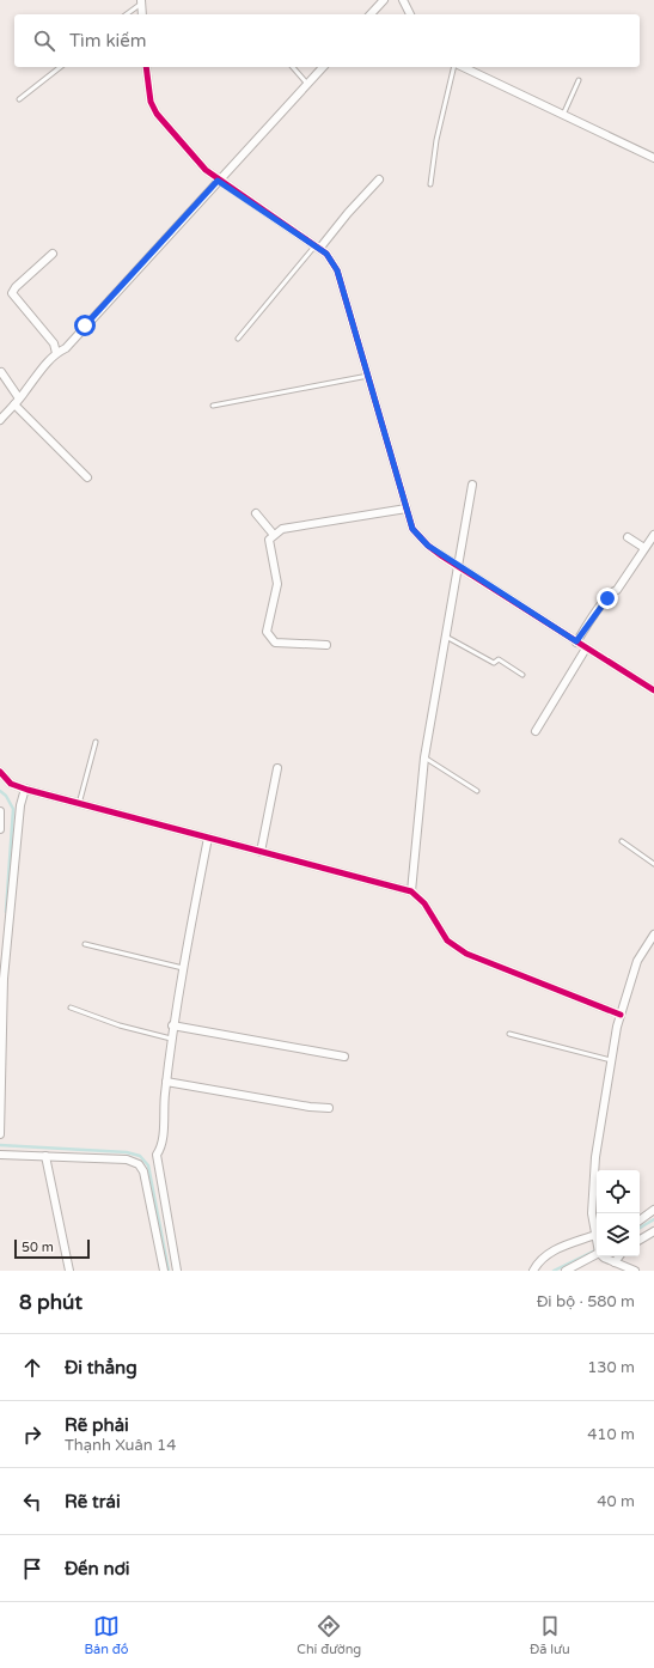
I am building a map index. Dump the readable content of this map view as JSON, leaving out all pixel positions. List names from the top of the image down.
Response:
{
  "scale_bar": "50 m",
  "page": {
    "search": "Tìm kiếm",
    "scale": "50 m",
    "heading": ["8 phút", "Đi bộ · 580 m"],
    "list": [
      ["Đi thẳng", "130 m"],
      ["Rẽ phải", "Thạnh Xuân 14", "410 m"],
      ["Rẽ trái", "40 m"],
      "Đến nơi"
    ],
    "nav": ["Bản đồ", "Chỉ đường", "Đã lưu"]
  }
}
